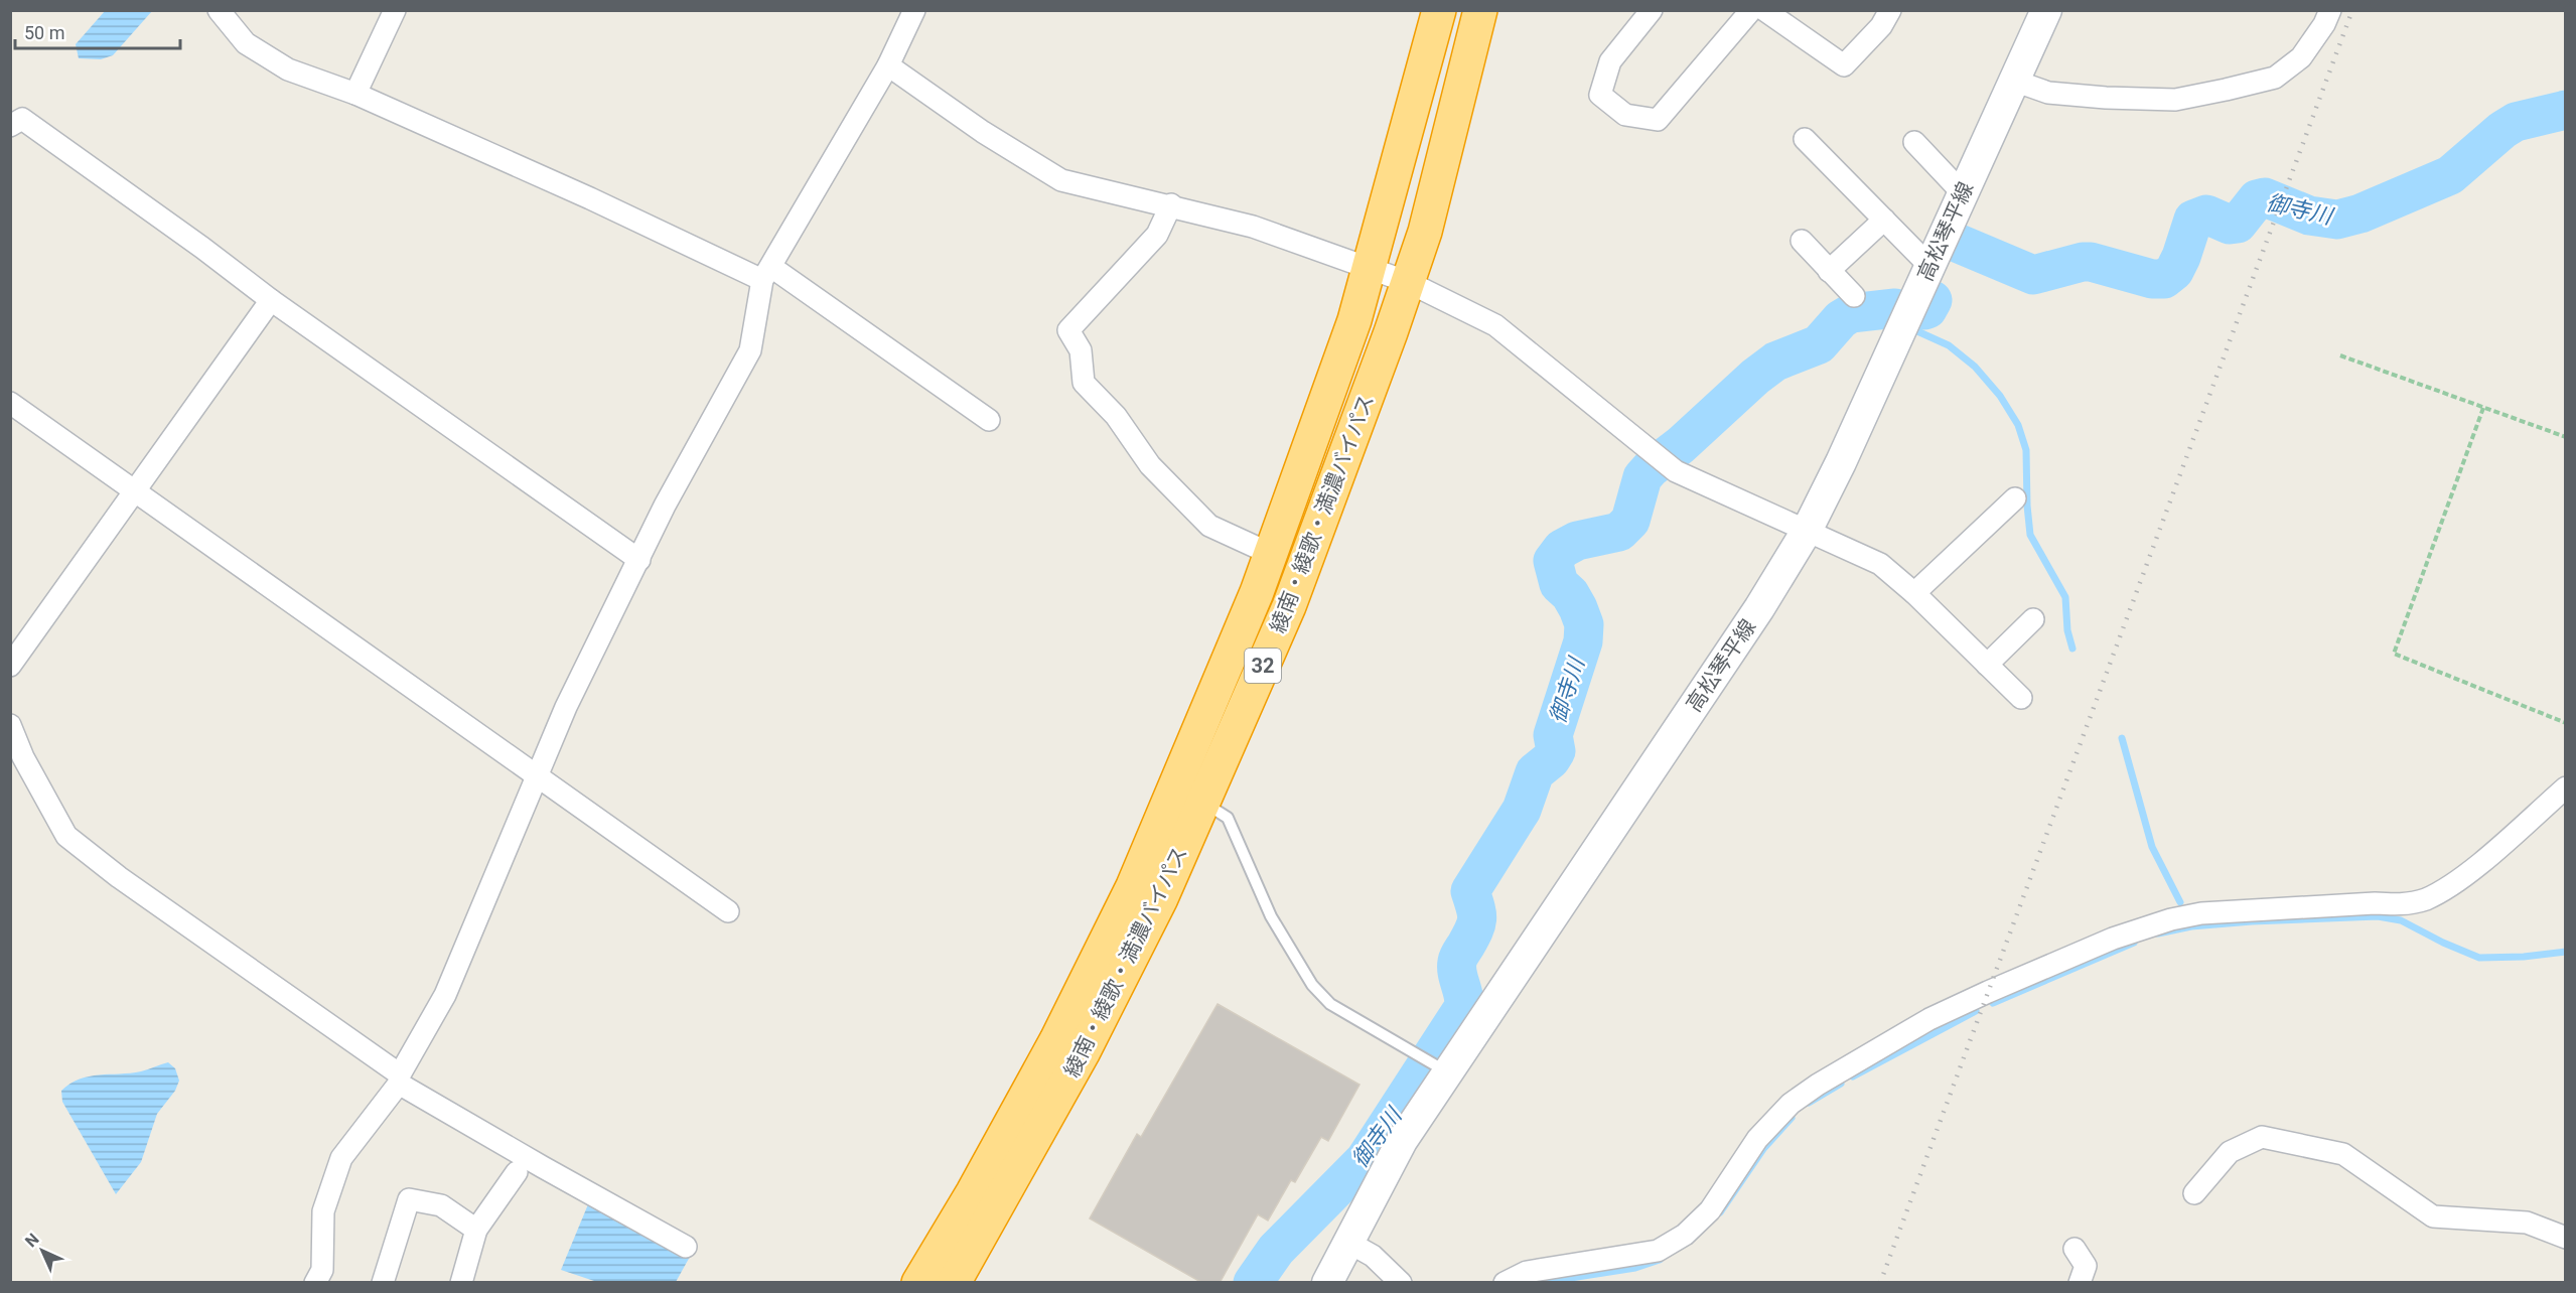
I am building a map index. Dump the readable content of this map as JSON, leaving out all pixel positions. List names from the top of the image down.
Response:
{
  "streets": {
    "highway": ["綾南・綾歌・満濃バイパス", "32"],
    "main road": ["高松琴平線"]
  },
  "water": ["御寺川"],
  "scale_bar": "50 m",
  "north": "top left"
}
